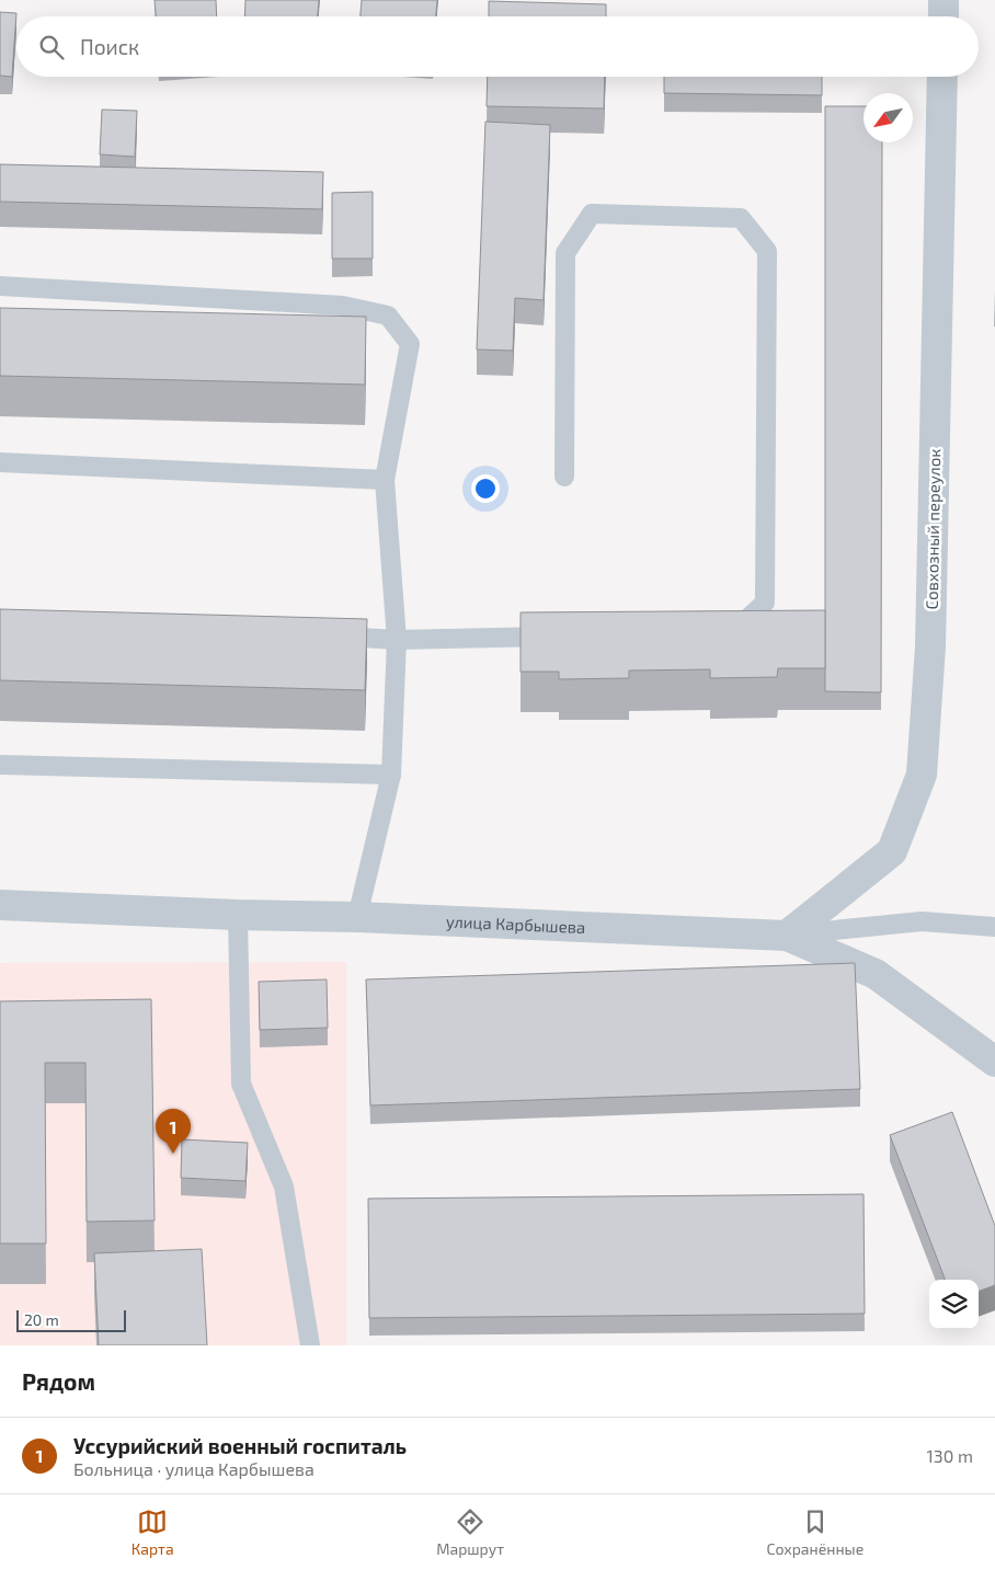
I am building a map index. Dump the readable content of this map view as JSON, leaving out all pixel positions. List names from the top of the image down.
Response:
{
  "streets": {
    "street": ["Совхозный переулок", "улица Карбышева"]
  },
  "crossings": [
    ["Совхозный переулок", "улица Карбышева"]
  ],
  "scale_bar": "20 m",
  "north": "bottom left",
  "page": {
    "search": "Поиск",
    "pins": "1",
    "scale": "20 m",
    "heading": "Рядом",
    "list": [
      {
        "mark": "1",
        "name": "Уссурийский военный госпиталь",
        "note": "Больница · улица Карбышева",
        "value": "130 m"
      }
    ],
    "nav": ["Карта", "Маршрут", "Сохранённые"]
  }
}
